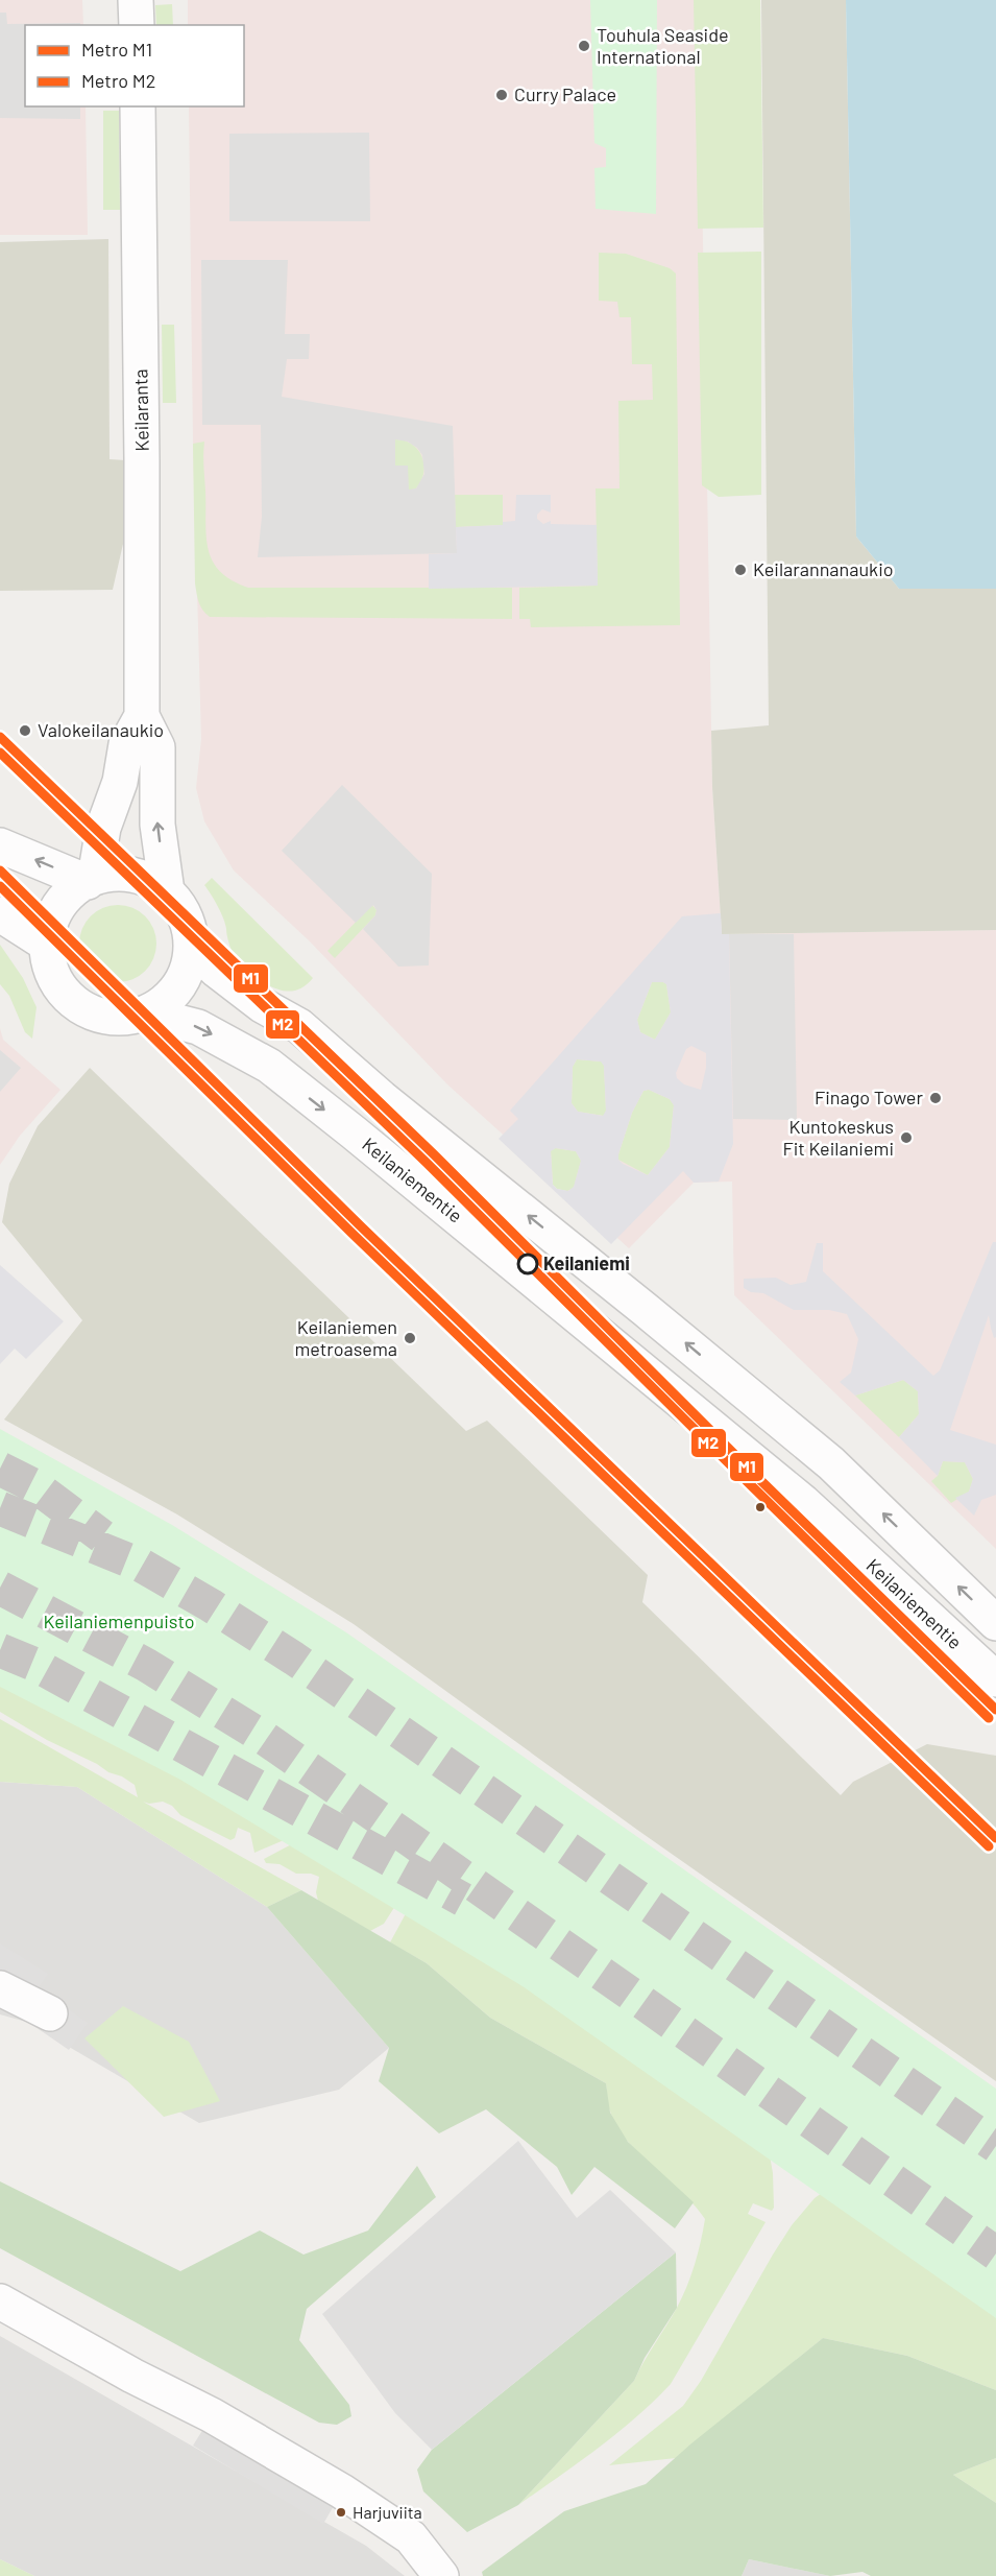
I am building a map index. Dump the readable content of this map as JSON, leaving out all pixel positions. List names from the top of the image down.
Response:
{
  "streets": {
    "street": ["Keilaranta", "Keilaniementie"]
  },
  "crossings": [
    ["Keilaranta", "Keilaniementie"]
  ],
  "parks": ["Keilaniemenpuisto"],
  "places": [
    "Touhula Seaside International",
    "Curry Palace",
    "Keilarannanaukio",
    "Valokeilanaukio",
    "Finago Tower",
    "Kuntokeskus Fit Keilaniemi",
    "Keilaniemi",
    "Keilaniemen metroasema",
    "Harjuviita"
  ],
  "lines": ["metro line M1", "metro line M2"],
  "legend": ["Metro M1", "Metro M2"]
}
